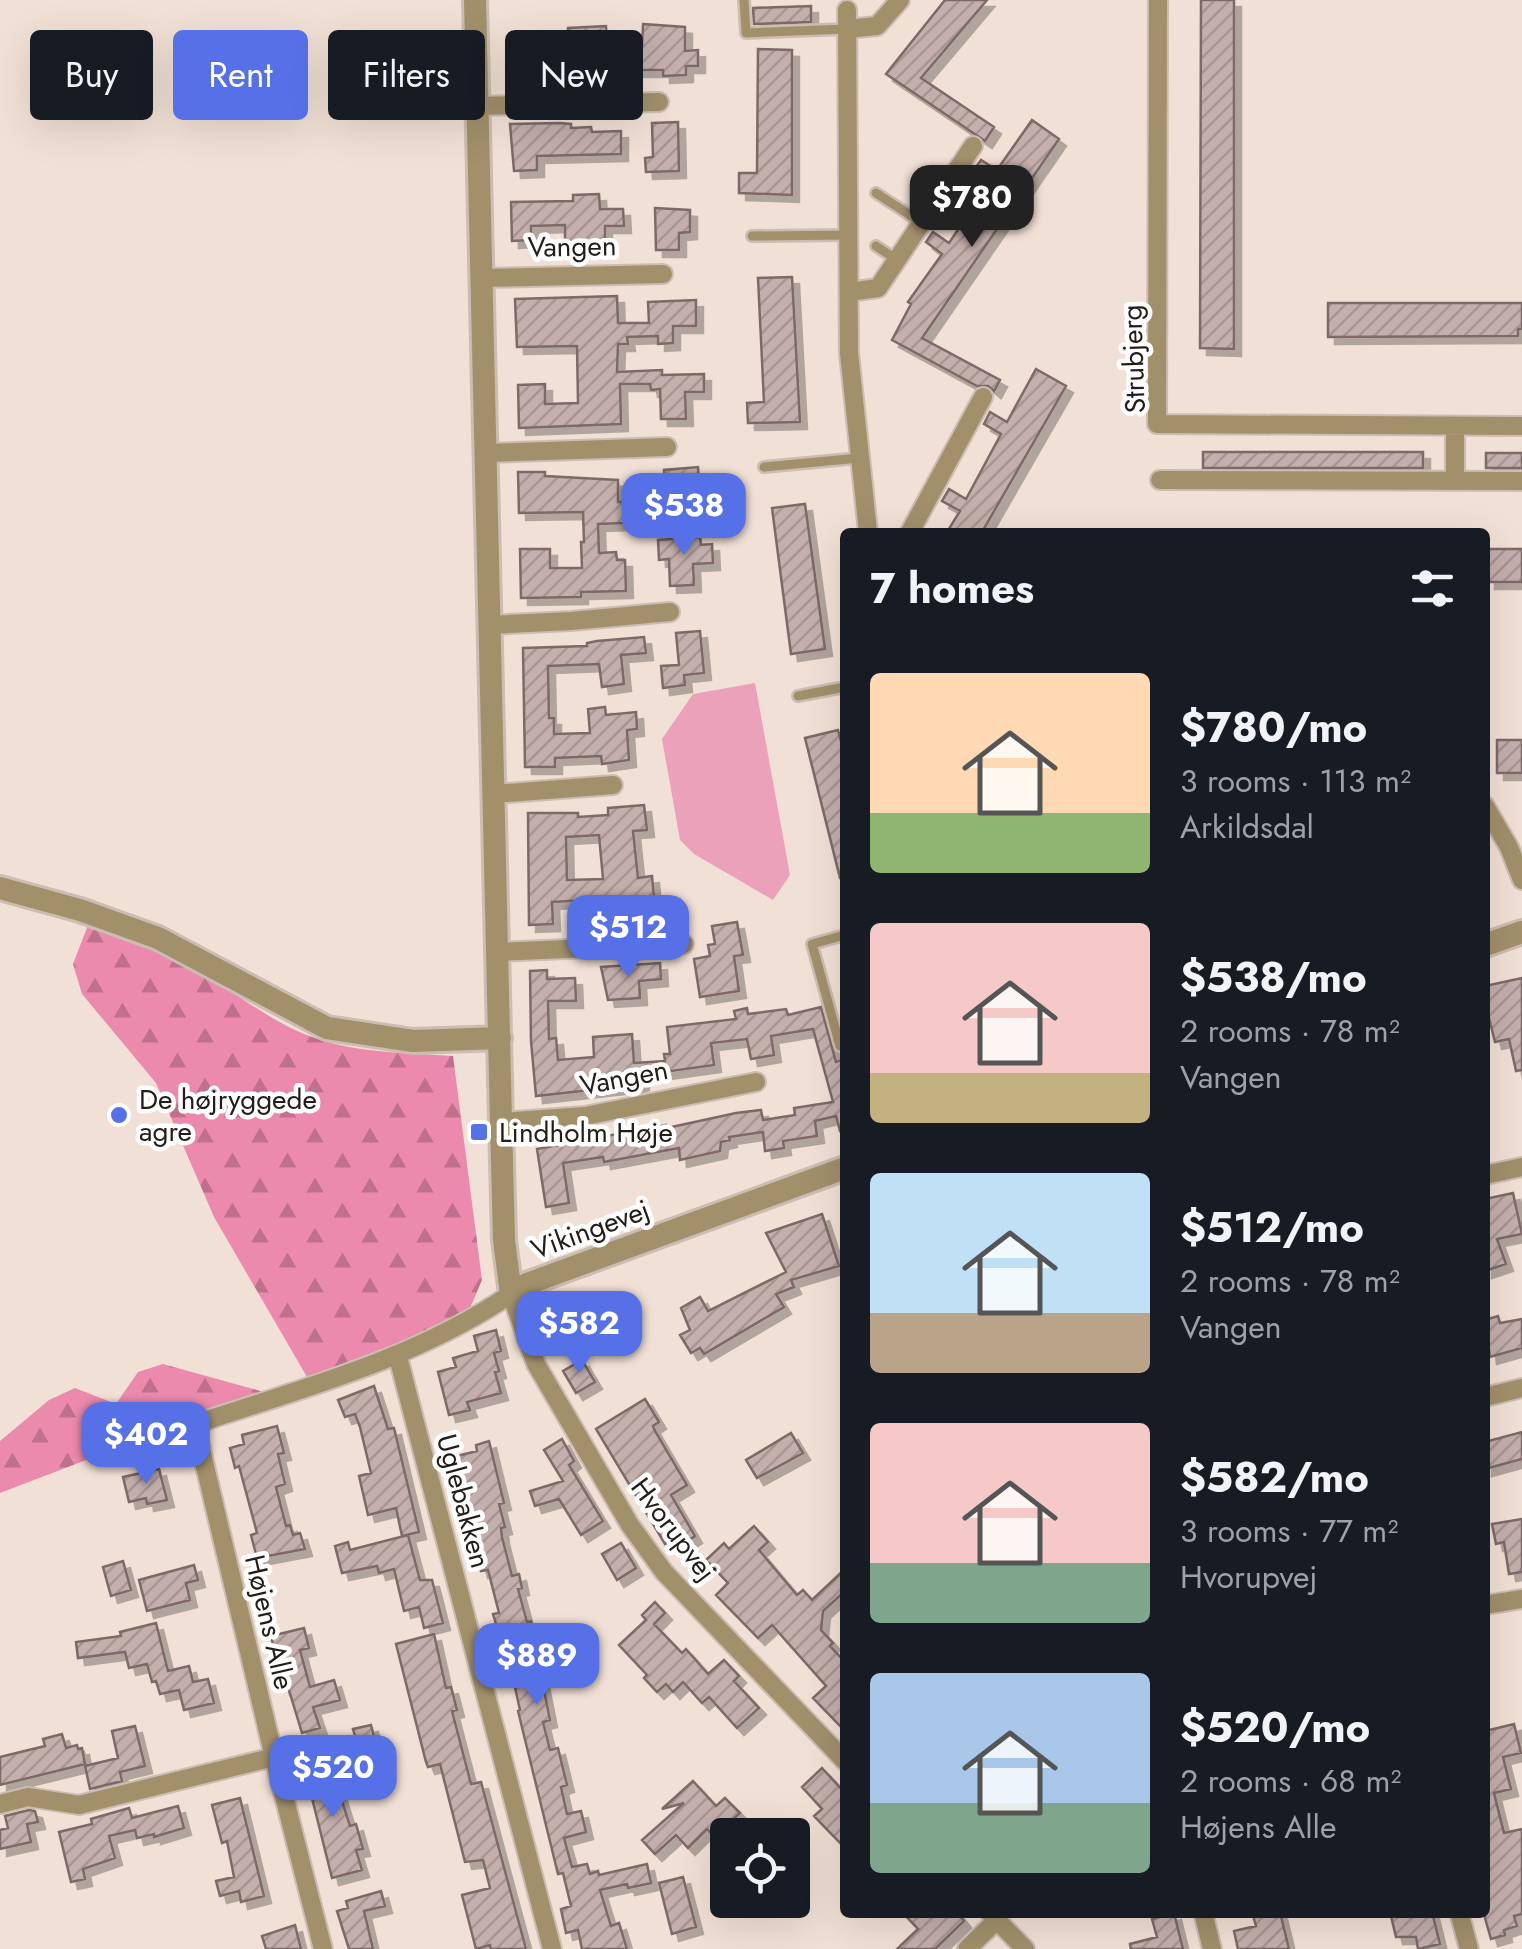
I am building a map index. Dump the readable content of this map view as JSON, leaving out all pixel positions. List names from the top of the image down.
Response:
{
  "streets": {
    "street": [
      "Vangen",
      "Strubjerg",
      "Vikingevej",
      "Uglebakken",
      "Hvorupvej",
      "Højens Alle"
    ]
  },
  "crossings": [
    ["Vikingevej", "Uglebakken"],
    ["Vikingevej", "Hvorupvej"],
    ["Vikingevej", "Højens Alle"]
  ],
  "places": {
    "other": ["De højryggede agre"],
    "transit": ["Lindholm Høje"]
  },
  "page": {
    "chip": [
      "Buy",
      "Rent",
      "Filters",
      "New"
    ],
    "price": [
      "$780",
      "$538",
      "$512",
      "$582",
      "$402",
      "$889",
      "$520"
    ],
    "heading": "7 homes",
    "list": [
      {
        "name": "$780/mo",
        "note": "3 rooms · 113 m² · Arkildsdal"
      },
      {
        "name": "$538/mo",
        "note": "2 rooms · 78 m² · Vangen"
      },
      {
        "name": "$512/mo",
        "note": "2 rooms · 78 m² · Vangen"
      },
      {
        "name": "$582/mo",
        "note": "3 rooms · 77 m² · Hvorupvej"
      },
      {
        "name": "$520/mo",
        "note": "2 rooms · 68 m² · Højens Alle"
      }
    ]
  }
}
